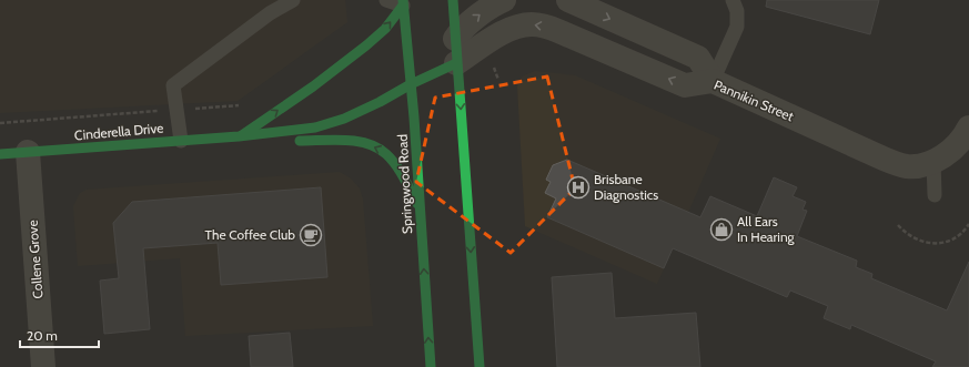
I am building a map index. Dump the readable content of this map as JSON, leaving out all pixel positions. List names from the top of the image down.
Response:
{
  "streets": {
    "street": [
      "Pannikin Street",
      "Cinderella Drive",
      "Springwood Road",
      "Collene Grove"
    ]
  },
  "crossings": [
    ["Cinderella Drive", "Collene Grove"]
  ],
  "places": {
    "hospital": ["Brisbane Diagnostics"],
    "shop": ["All Ears In Hearing"],
    "cafe": ["The Coffee Club"]
  },
  "scale_bar": "20 m"
}
